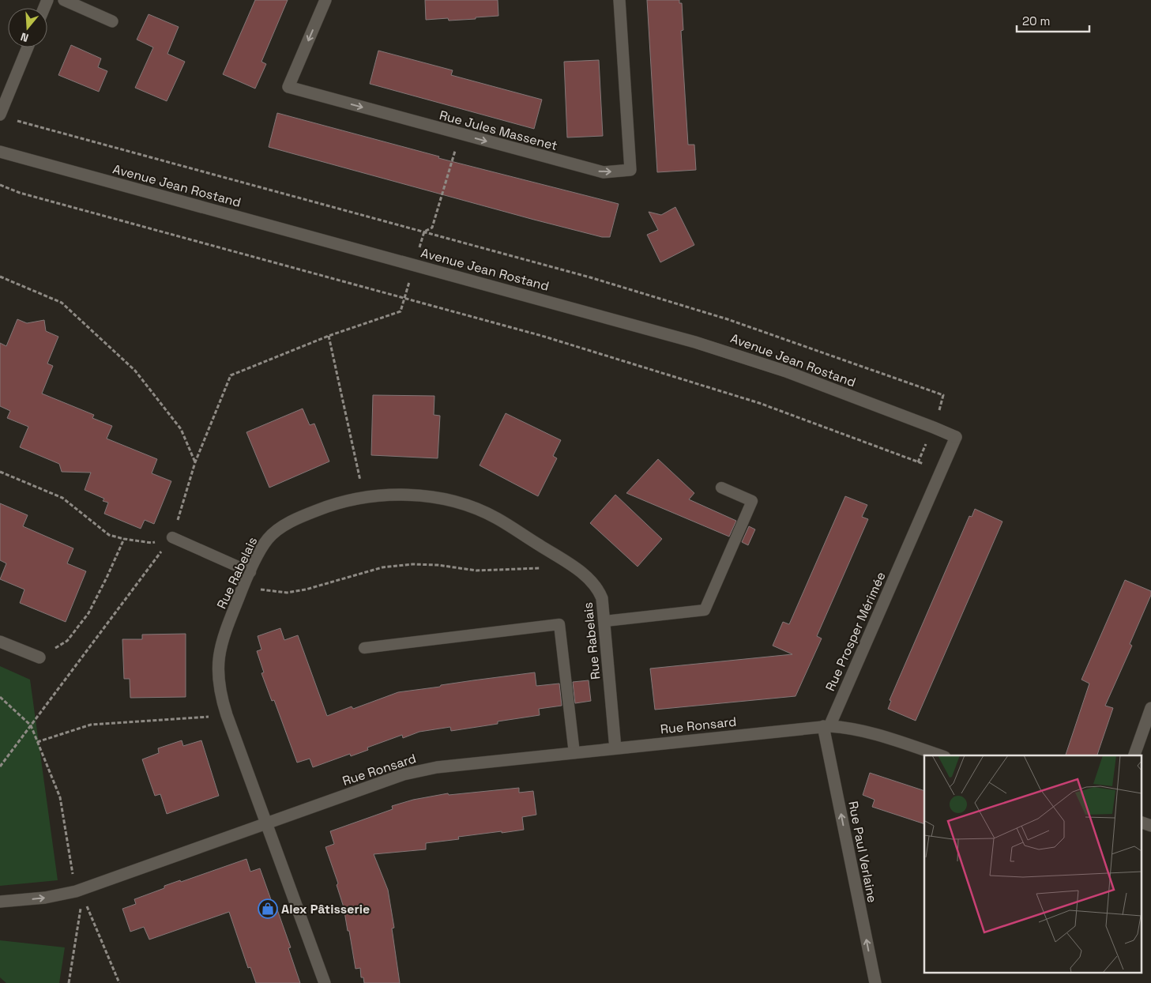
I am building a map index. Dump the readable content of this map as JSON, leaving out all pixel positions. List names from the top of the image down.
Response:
{
  "streets": {
    "street": [
      "Rue Jules Massenet",
      "Avenue Jean Rostand",
      "Rue Rabelais",
      "Rue Prosper Mérimée",
      "Rue Ronsard",
      "Rue Paul Verlaine"
    ]
  },
  "crossings": [
    ["Avenue Jean Rostand", "Rue Prosper Mérimée"],
    ["Rue Rabelais", "Rue Ronsard"],
    ["Rue Prosper Mérimée", "Rue Ronsard"],
    ["Rue Prosper Mérimée", "Rue Paul Verlaine"],
    ["Rue Ronsard", "Rue Paul Verlaine"]
  ],
  "one_way": ["Rue Paul Verlaine"],
  "places": {
    "shop": ["Alex Pâtisserie"]
  },
  "scale_bar": "20 m",
  "north": "bottom"
}
